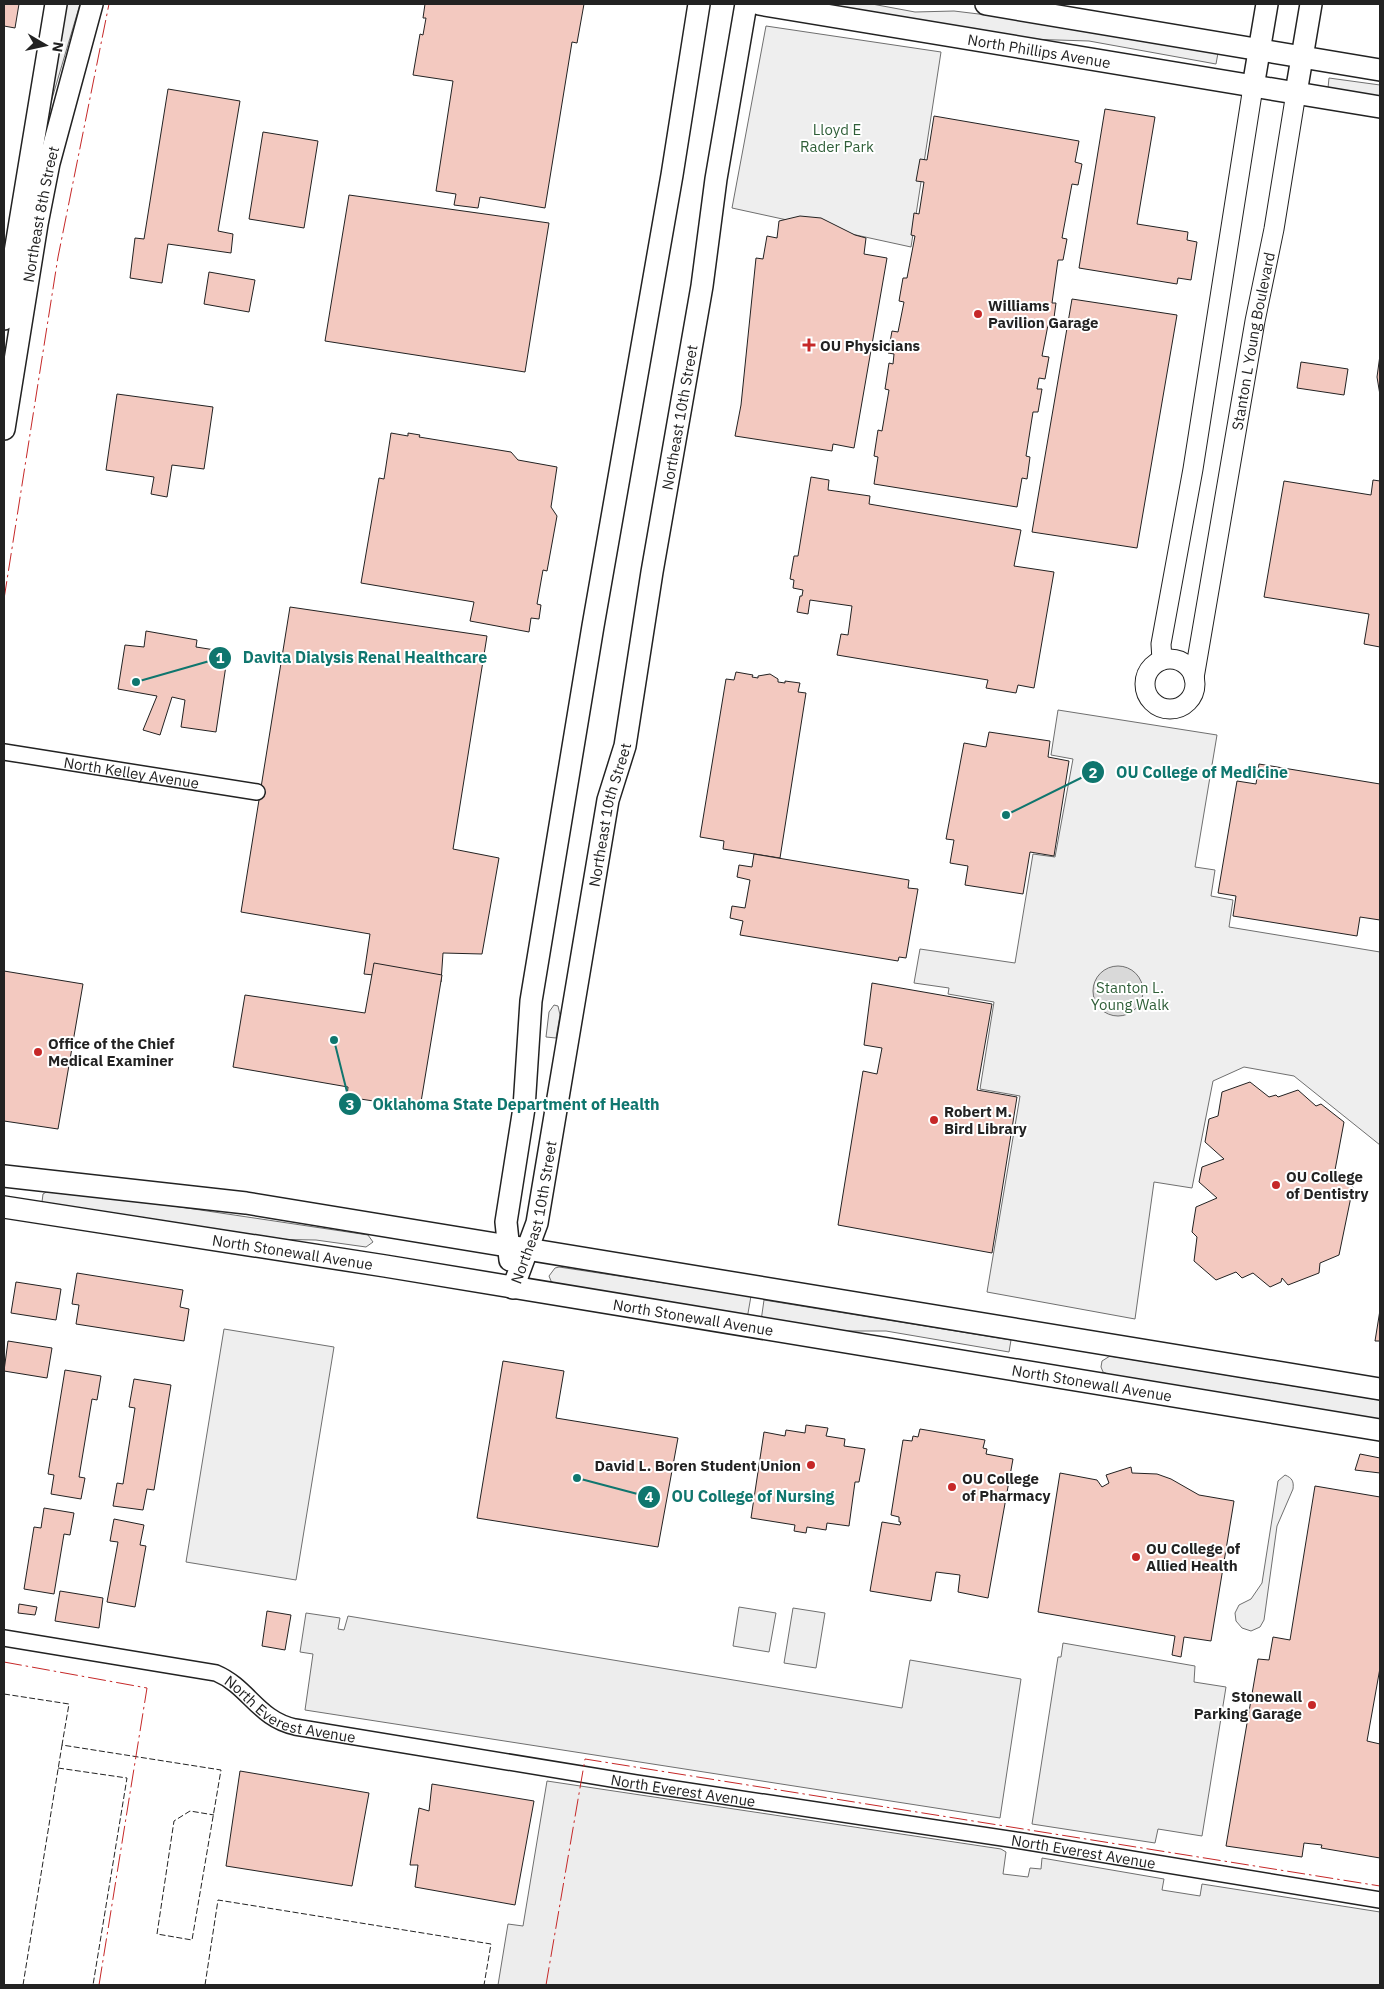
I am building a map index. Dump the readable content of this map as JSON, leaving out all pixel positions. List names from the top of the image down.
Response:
{
  "streets": {
    "main road": [
      "North Phillips Avenue",
      "Northeast 8th Street",
      "Stanton L Young Boulevard",
      "Northeast 10th Street",
      "North Stonewall Avenue"
    ],
    "street": ["North Kelley Avenue", "North Everest Avenue"]
  },
  "crossings": [
    ["North Phillips Avenue", "Stanton L Young Boulevard"],
    ["Northeast 10th Street", "North Stonewall Avenue"]
  ],
  "parks": ["Lloyd E Rader Park", "Stanton L. Young Walk"],
  "places": {
    "other": [
      "Williams Pavilion Garage",
      "Davita Dialysis Renal Healthcare",
      "OU College of Medicine",
      "Oklahoma State Department of Health",
      "Office of the Chief Medical Examiner",
      "Robert M. Bird Library",
      "OU College of Dentistry",
      "David L. Boren Student Union",
      "OU College of Nursing",
      "OU College of Pharmacy",
      "OU College of Allied Health",
      "Stonewall Parking Garage"
    ],
    "health": ["OU Physicians"]
  },
  "north": "right"
}
